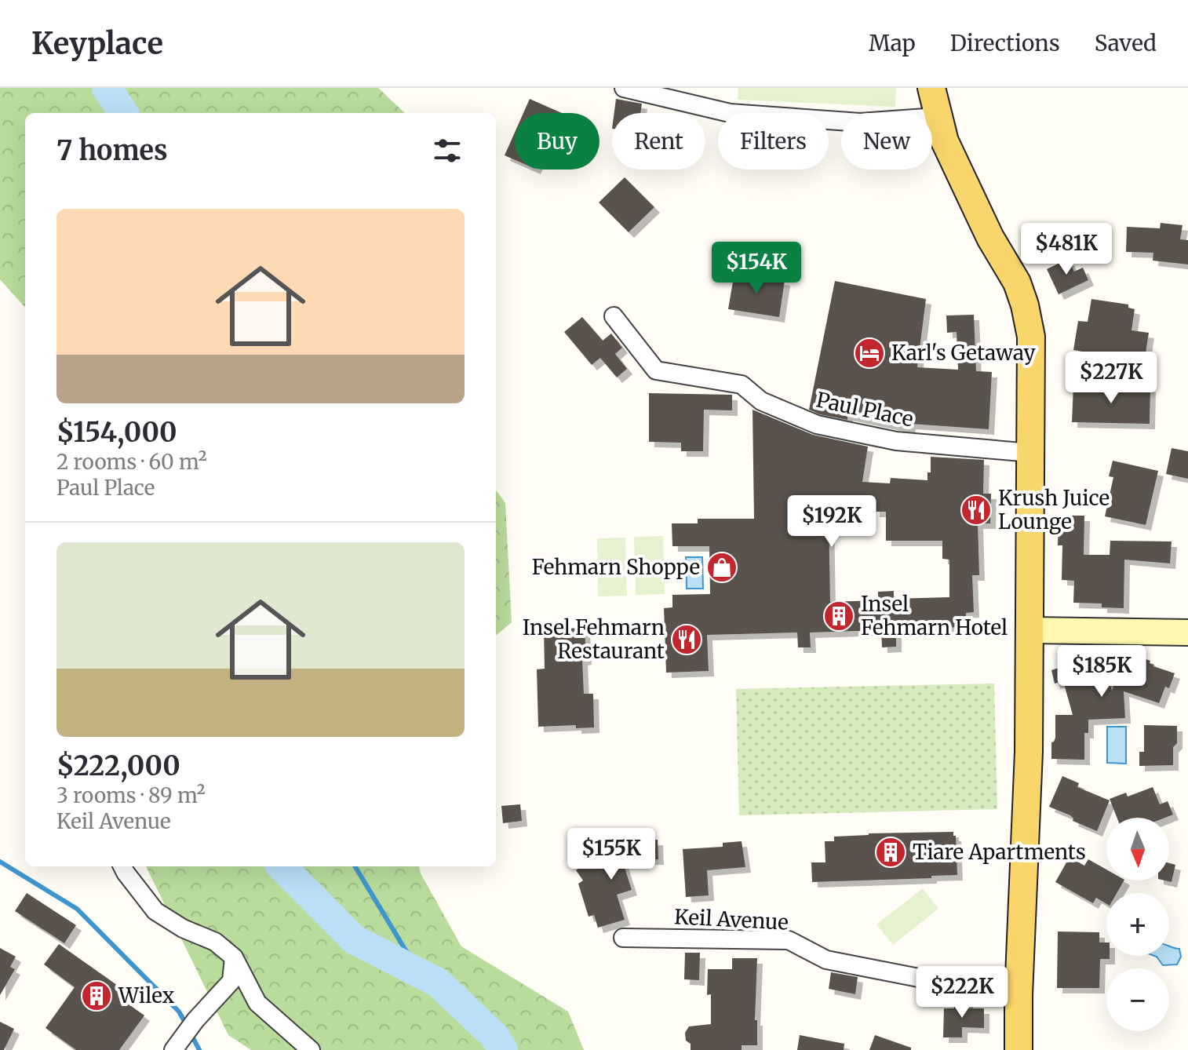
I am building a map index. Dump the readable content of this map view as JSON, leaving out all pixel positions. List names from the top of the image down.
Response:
{
  "streets": {
    "street": ["Paul Place", "Keil Avenue"]
  },
  "places": {
    "hotel": ["Karl's Getaway"],
    "restaurant": ["Krush Juice Lounge", "Insel Fehmarn Restaurant"],
    "shop": ["Fehmarn Shoppe"],
    "building": ["Insel Fehmarn Hotel", "Tiare Apartments", "Wilex"]
  },
  "north": "bottom",
  "page": {
    "header": "Keyplace",
    "nav": ["Map", "Directions", "Saved"],
    "chip": [
      "Buy",
      "Rent",
      "Filters",
      "New"
    ],
    "heading": "7 homes",
    "list": [
      {
        "name": "$154,000",
        "note": "2 rooms · 60 m² · Paul Place"
      },
      {
        "name": "$222,000",
        "note": "3 rooms · 89 m² · Keil Avenue"
      }
    ],
    "price": [
      "$481K",
      "$154K",
      "$227K",
      "$192K",
      "$185K",
      "$155K",
      "$222K"
    ],
    "map_buttons": ["+", "−"]
  }
}
